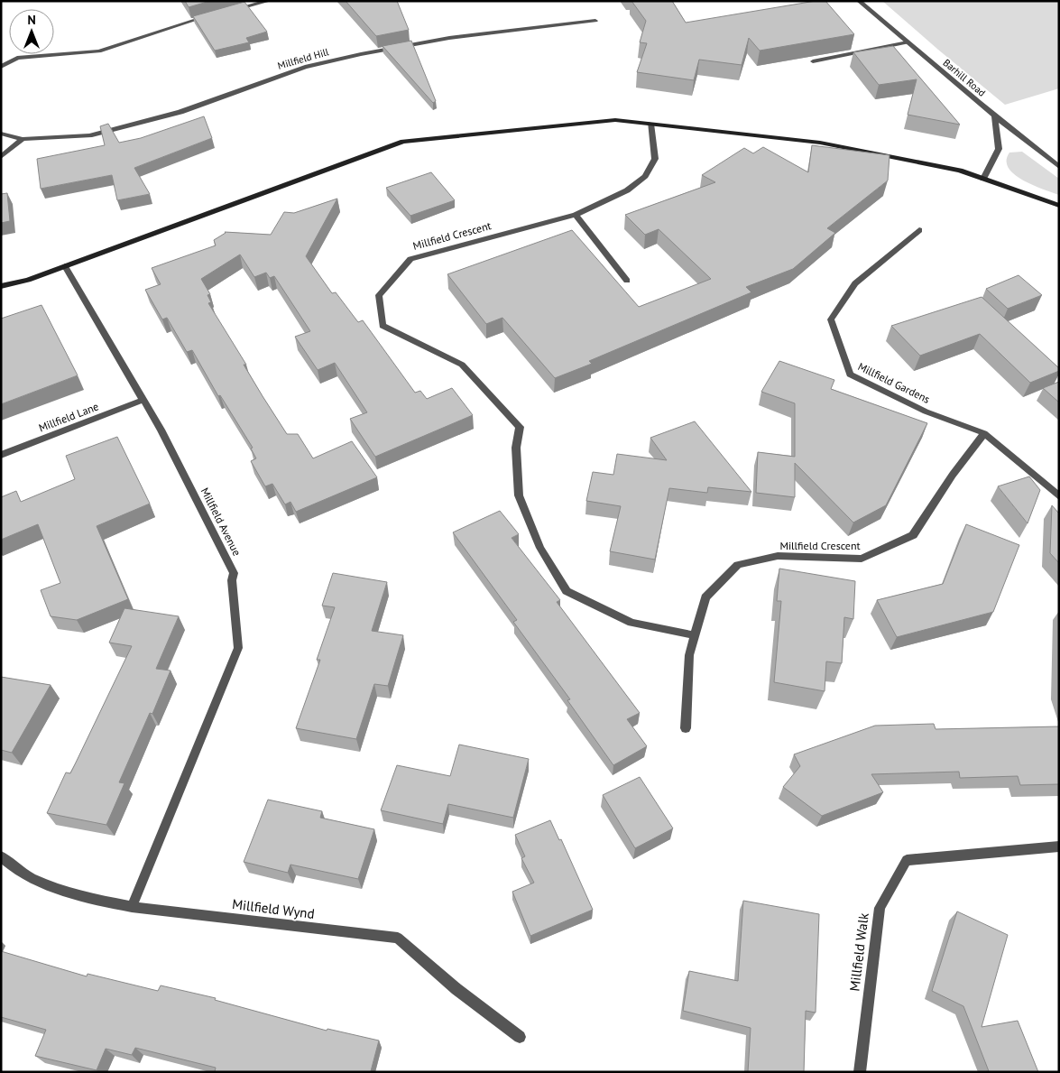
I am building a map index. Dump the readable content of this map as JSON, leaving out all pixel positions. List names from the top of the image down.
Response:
{
  "streets": {
    "street": [
      "Millfield Hill",
      "Barhill Road",
      "Millfield Crescent",
      "Millfield Gardens",
      "Millfield Lane",
      "Millfield Avenue",
      "Millfield Wynd",
      "Millfield Walk"
    ]
  },
  "crossings": [
    ["Millfield Crescent", "Millfield Gardens"],
    ["Millfield Lane", "Millfield Avenue"],
    ["Millfield Avenue", "Millfield Wynd"]
  ],
  "north": "top"
}
